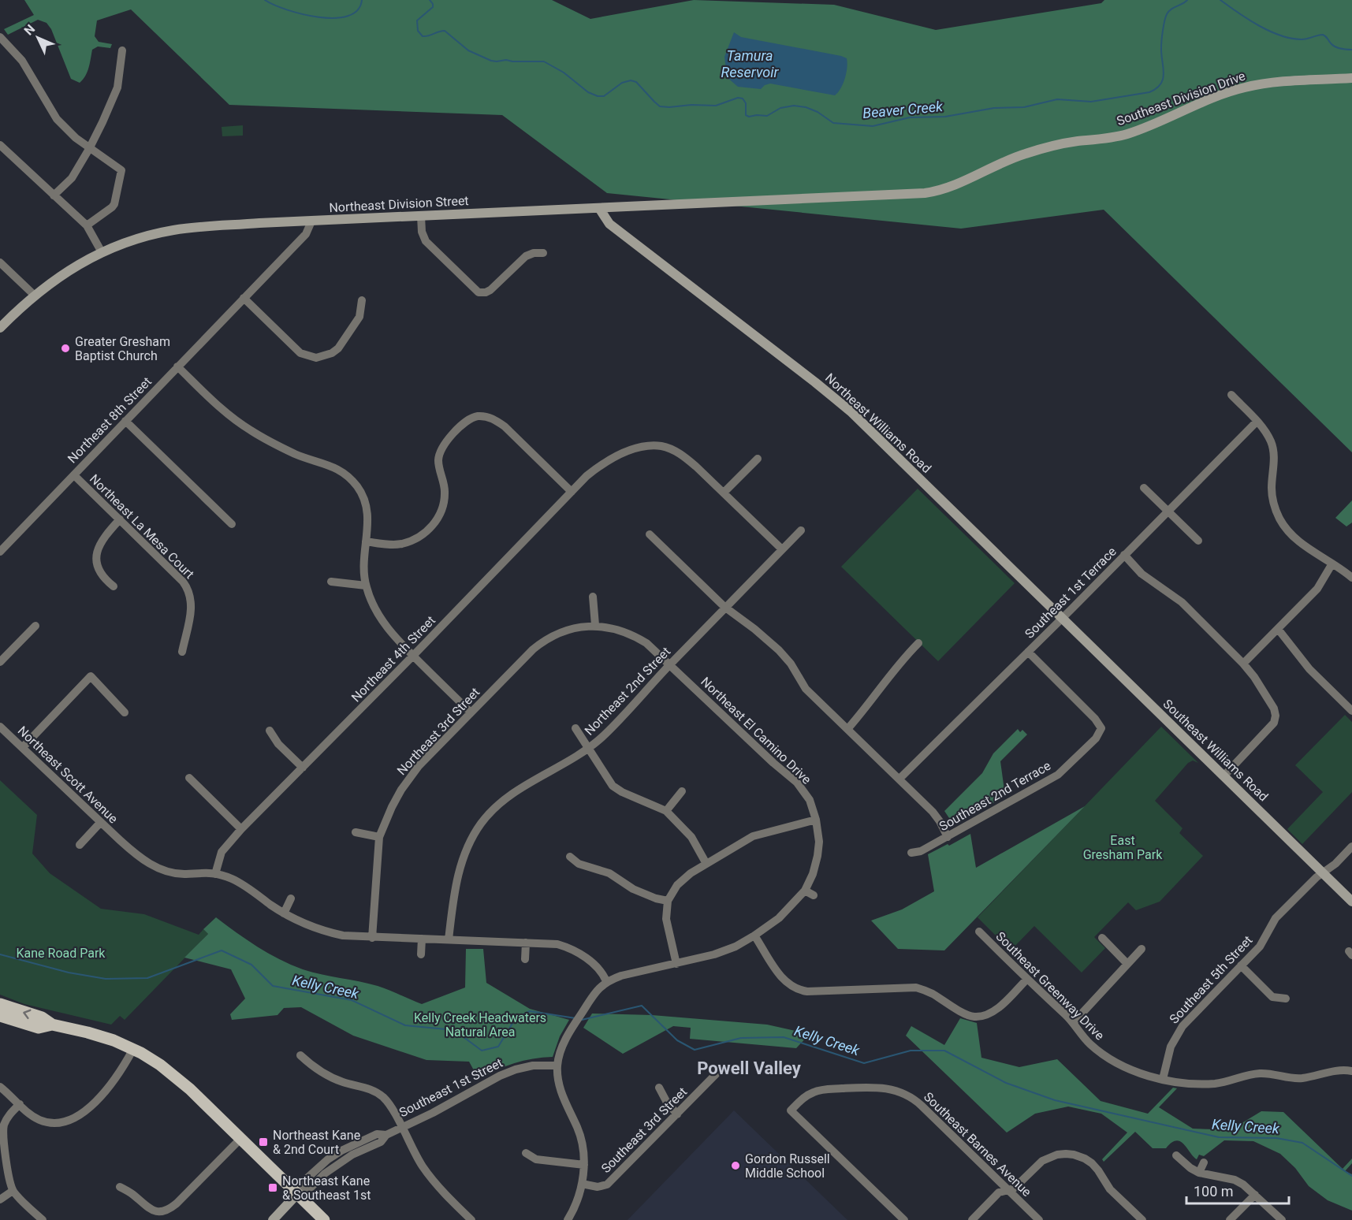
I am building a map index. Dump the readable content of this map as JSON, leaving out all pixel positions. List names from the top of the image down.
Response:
{
  "streets": {
    "street": [
      "Southeast Division Drive",
      "Northeast Division Street",
      "Northeast 8th Street",
      "Northeast Williams Road",
      "Northeast La Mesa Court",
      "Southeast 1st Terrace",
      "Northeast 4th Street",
      "Northeast 2nd Street",
      "Northeast El Camino Drive",
      "Northeast 3rd Street",
      "Southeast Williams Road",
      "Northeast Scott Avenue",
      "Southeast 2nd Terrace",
      "Southeast 5th Street",
      "Southeast Greenway Drive",
      "Southeast 1st Street",
      "Southeast 3rd Street",
      "Southeast Barnes Avenue"
    ]
  },
  "crossings": [
    ["Southeast Division Drive", "Northeast Division Street"],
    ["Northeast Division Street", "Northeast 8th Street"],
    ["Northeast Division Street", "Northeast Williams Road"],
    ["Northeast 8th Street", "Northeast La Mesa Court"],
    ["Northeast Williams Road", "Southeast 1st Terrace"],
    ["Northeast Williams Road", "Southeast Williams Road"],
    ["Southeast 1st Terrace", "Southeast Williams Road"],
    ["Southeast 1st Terrace", "Southeast 2nd Terrace"],
    ["Northeast 4th Street", "Northeast 2nd Street"],
    ["Northeast 4th Street", "Northeast Scott Avenue"],
    ["Northeast 2nd Street", "Northeast El Camino Drive"],
    ["Northeast 2nd Street", "Northeast 3rd Street"],
    ["Northeast 2nd Street", "Northeast Scott Avenue"],
    ["Northeast El Camino Drive", "Northeast 3rd Street"],
    ["Northeast 3rd Street", "Northeast Scott Avenue"],
    ["Southeast Williams Road", "Southeast 5th Street"],
    ["Southeast 5th Street", "Southeast Greenway Drive"]
  ],
  "districts": ["Powell Valley"],
  "water": ["Tamura Reservoir", "Beaver Creek", "Kelly Creek"],
  "parks": ["East Gresham Park", "Kane Road Park", "Kelly Creek Headwaters Natural Area"],
  "places": {
    "other": ["Greater Gresham Baptist Church", "Gordon Russell Middle School"],
    "transit": ["Northeast Kane & 2nd Court", "Northeast Kane & Southeast 1st"]
  },
  "scale_bar": "100 m",
  "north": "top left"
}
